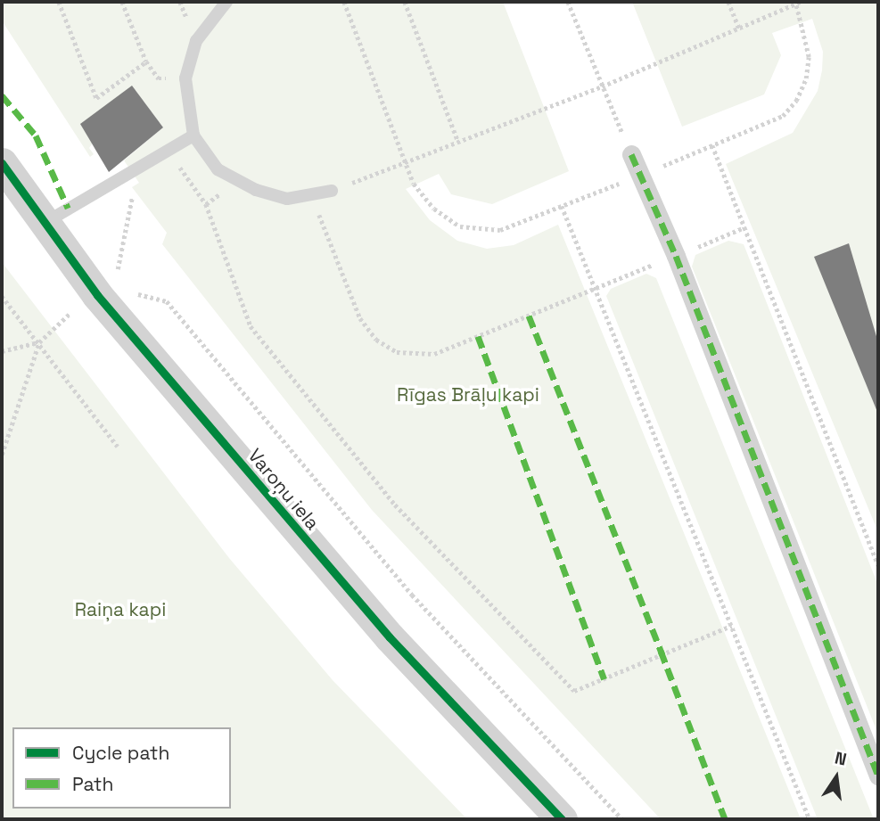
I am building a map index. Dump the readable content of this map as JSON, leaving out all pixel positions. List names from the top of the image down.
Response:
{
  "streets": {
    "street": ["Varoņu iela"]
  },
  "parks": ["Rīgas Brāļu kapi", "Raiņa kapi"],
  "legend": ["Cycle path", "Path"],
  "north": "top"
}
